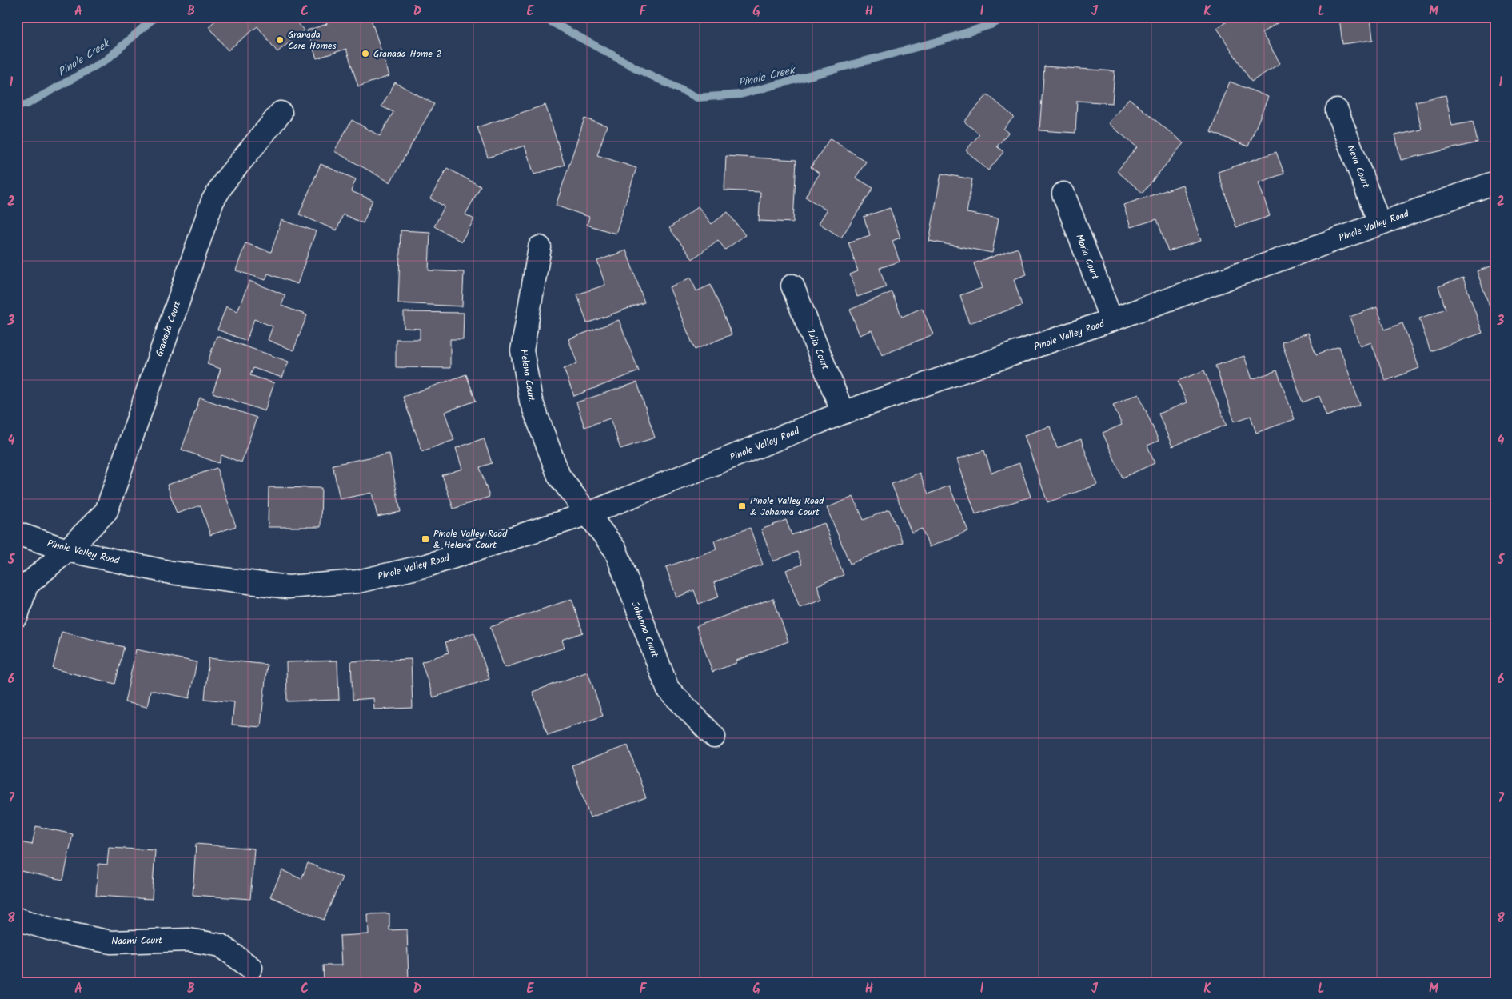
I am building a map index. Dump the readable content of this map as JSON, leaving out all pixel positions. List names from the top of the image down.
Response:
{
  "streets": {
    "street": [
      "Neva Court",
      "Pinole Valley Road",
      "Maria Court",
      "Granada Court",
      "Julia Court",
      "Helena Court",
      "Johanna Court",
      "Naomi Court"
    ]
  },
  "crossings": [
    ["Neva Court", "Pinole Valley Road"],
    ["Pinole Valley Road", "Maria Court"],
    ["Pinole Valley Road", "Granada Court"],
    ["Pinole Valley Road", "Julia Court"],
    ["Pinole Valley Road", "Helena Court"],
    ["Pinole Valley Road", "Johanna Court"],
    ["Helena Court", "Johanna Court"]
  ],
  "water": ["Pinole Creek"],
  "places": {
    "other": ["Granada Care Homes", "Granada Home 2"],
    "transit": ["Pinole Valley Road & Johanna Court", "Pinole Valley Road & Helena Court"]
  },
  "grid": {
    "columns": [
      "A",
      "B",
      "C",
      "D",
      "E",
      "F",
      "G",
      "H",
      "I",
      "J",
      "K",
      "L",
      "M"
    ],
    "rows": [
      "1",
      "2",
      "3",
      "4",
      "5",
      "6",
      "7",
      "8"
    ]
  }
}
